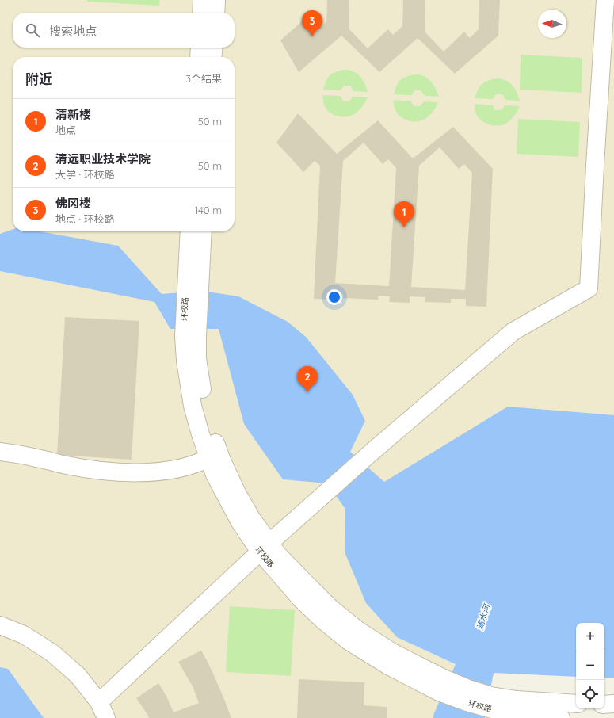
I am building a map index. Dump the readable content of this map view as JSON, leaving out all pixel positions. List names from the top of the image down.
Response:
{
  "streets": {
    "street": ["环校路"]
  },
  "water": ["澜水河"],
  "north": "left",
  "page": {
    "pins": ["3", "1", "2"],
    "search": "搜索地点",
    "heading": ["附近", "3个结果"],
    "list": [
      {
        "mark": "1",
        "name": "清新楼",
        "note": "地点",
        "value": "50 m"
      },
      {
        "mark": "2",
        "name": "清远职业技术学院",
        "note": "大学 · 环校路",
        "value": "50 m"
      },
      {
        "mark": "3",
        "name": "佛冈楼",
        "note": "地点 · 环校路",
        "value": "140 m"
      }
    ],
    "map_buttons": ["+", "−"]
  }
}
